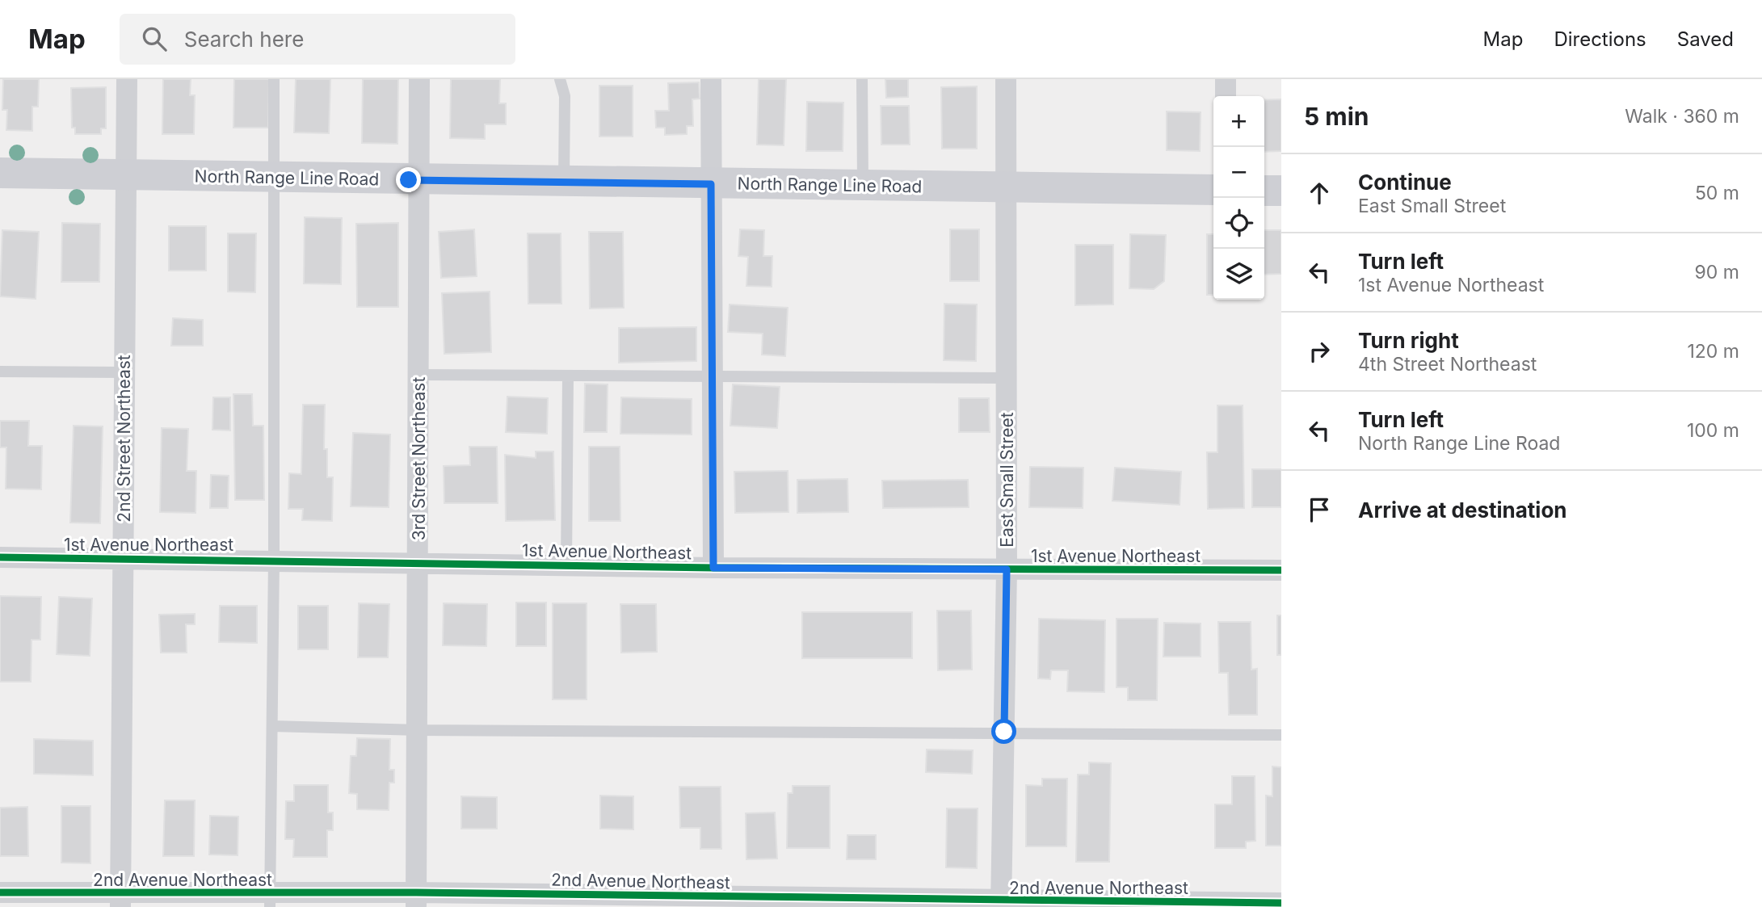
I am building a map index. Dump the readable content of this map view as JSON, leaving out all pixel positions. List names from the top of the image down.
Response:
{
  "streets": {
    "main road": ["North Range Line Road"],
    "street": [
      "2nd Street Northeast",
      "3rd Street Northeast",
      "East Small Street",
      "1st Avenue Northeast",
      "2nd Avenue Northeast"
    ]
  },
  "crossings": [
    ["North Range Line Road", "2nd Street Northeast"],
    ["North Range Line Road", "3rd Street Northeast"],
    ["North Range Line Road", "East Small Street"],
    ["2nd Street Northeast", "1st Avenue Northeast"],
    ["2nd Street Northeast", "2nd Avenue Northeast"],
    ["3rd Street Northeast", "1st Avenue Northeast"],
    ["3rd Street Northeast", "2nd Avenue Northeast"],
    ["East Small Street", "1st Avenue Northeast"],
    ["East Small Street", "2nd Avenue Northeast"]
  ],
  "page": {
    "header": "Map",
    "search": "Search here",
    "nav": ["Map", "Directions", "Saved"],
    "heading": ["5 min", "Walk · 360 m"],
    "map_buttons": ["+", "−"],
    "list": [
      ["Continue", "East Small Street", "50 m"],
      ["Turn left", "1st Avenue Northeast", "90 m"],
      ["Turn right", "4th Street Northeast", "120 m"],
      ["Turn left", "North Range Line Road", "100 m"],
      "Arrive at destination"
    ]
  }
}
